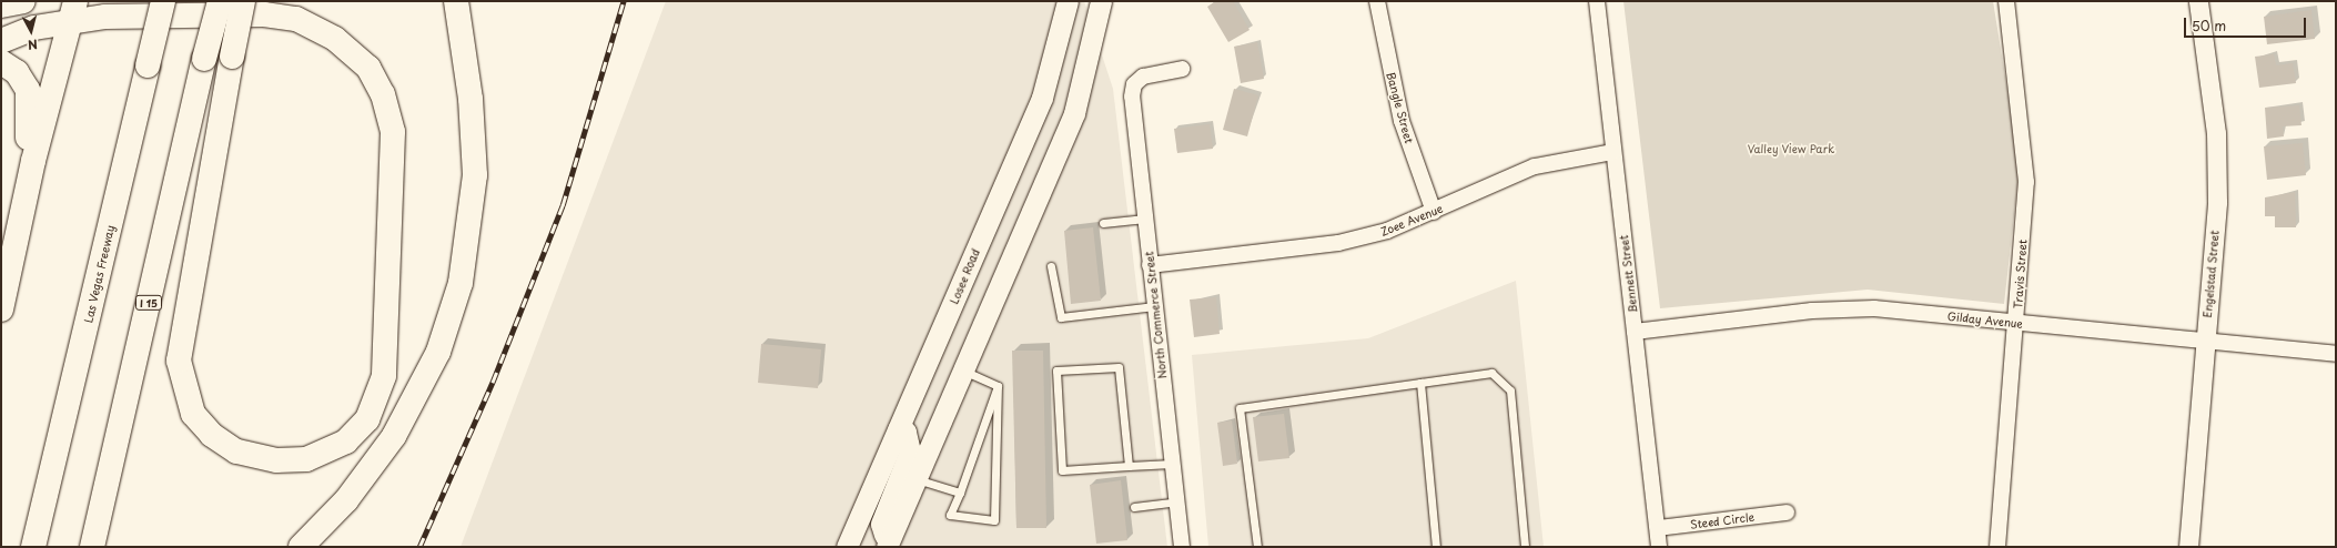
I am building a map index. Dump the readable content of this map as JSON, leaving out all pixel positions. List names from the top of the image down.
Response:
{
  "streets": {
    "main road": ["Las Vegas Freeway", "Losee Road", "I 15"],
    "street": [
      "Bangle Street",
      "Zoee Avenue",
      "Bennett Street",
      "Travis Street",
      "Engelstad Street",
      "North Commerce Street",
      "Gilday Avenue",
      "Steed Circle"
    ]
  },
  "crossings": [
    ["Bangle Street", "Zoee Avenue"],
    ["Zoee Avenue", "Bennett Street"],
    ["Zoee Avenue", "North Commerce Street"],
    ["Bennett Street", "Gilday Avenue"],
    ["Bennett Street", "Steed Circle"],
    ["Travis Street", "Gilday Avenue"],
    ["Engelstad Street", "Gilday Avenue"]
  ],
  "parks": ["Valley View Park"],
  "scale_bar": "50 m",
  "north": "bottom"
}
